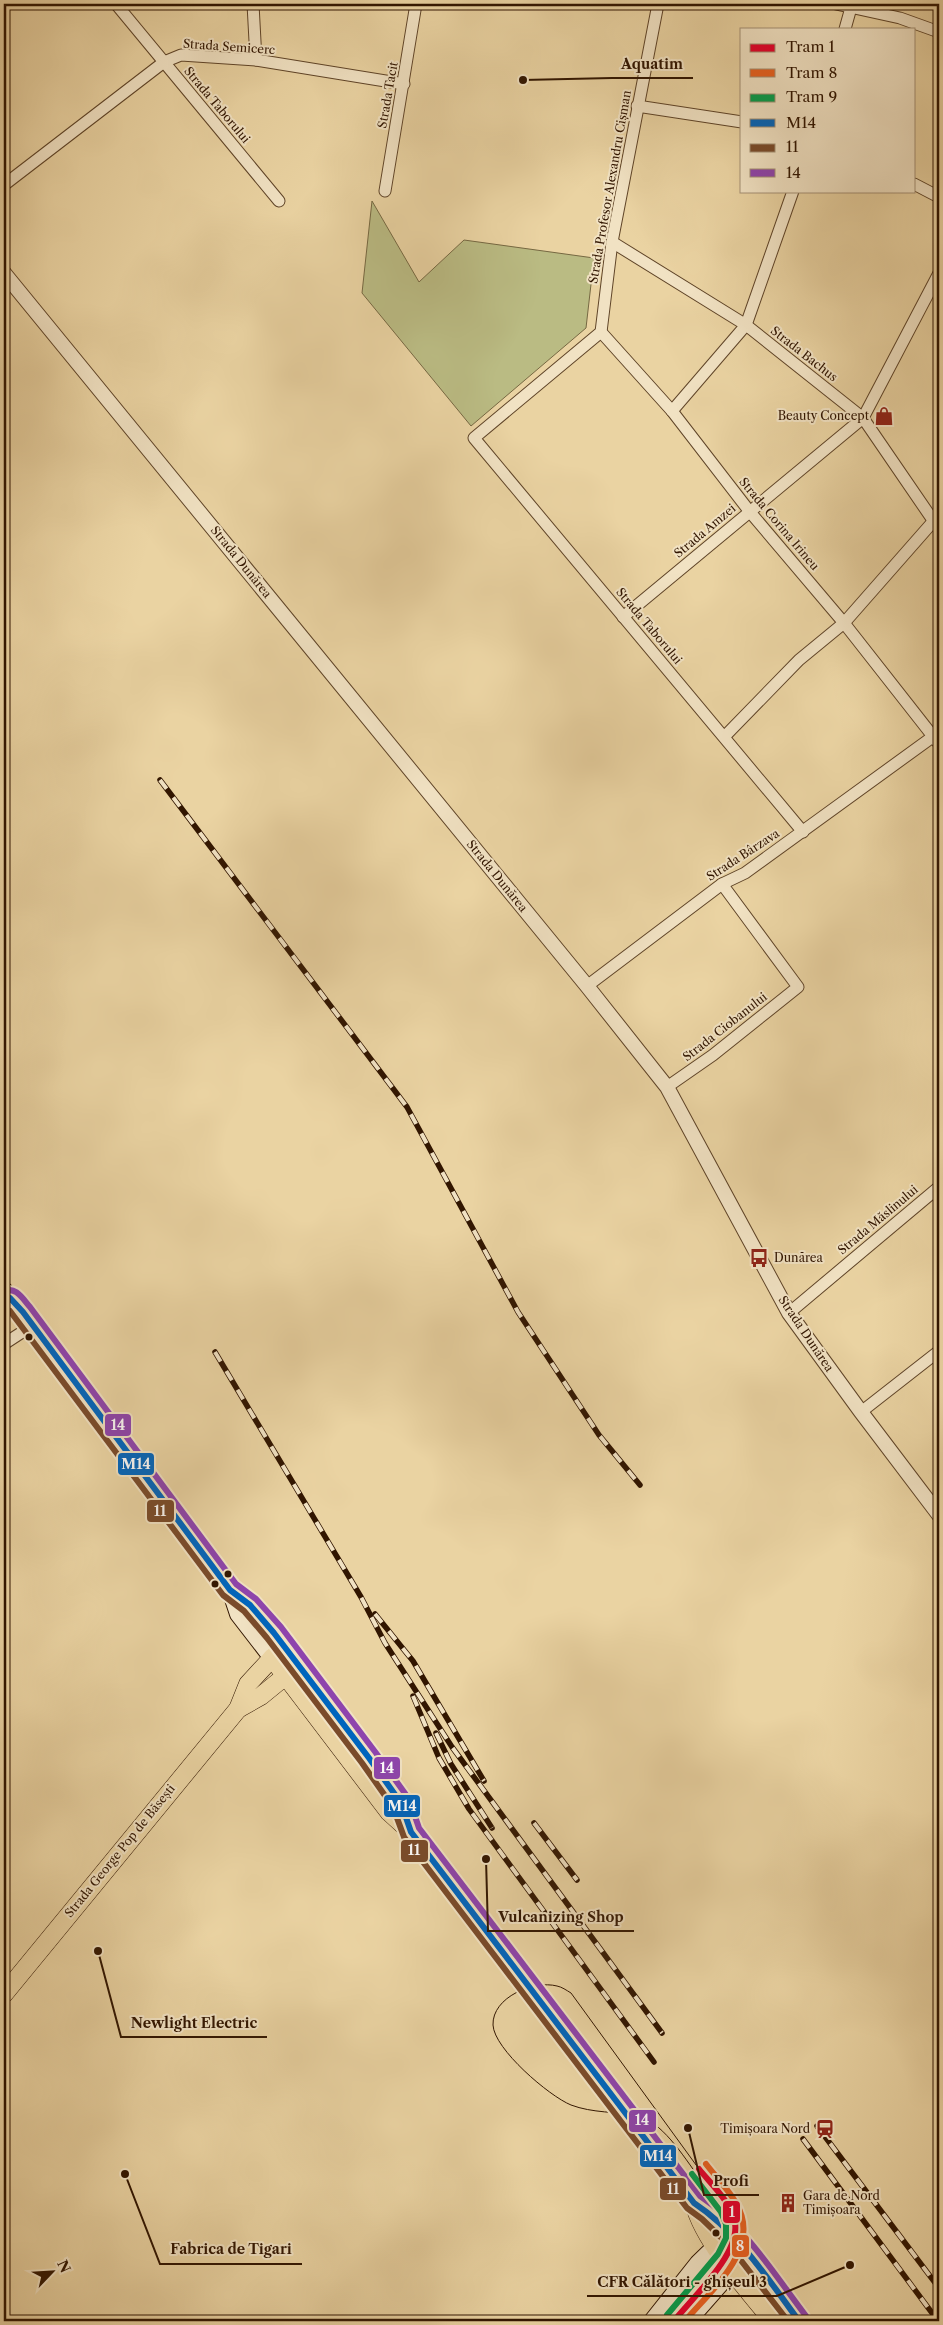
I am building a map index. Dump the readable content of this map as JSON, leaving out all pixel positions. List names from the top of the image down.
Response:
{
  "streets": {
    "main road": ["Strada George Pop de Băsești"],
    "street": [
      "Strada Semicerc",
      "Strada Tacit",
      "Strada Taborului",
      "Strada Profesor Alexandru Cișman",
      "Strada Bachus",
      "Strada Corina Irineu",
      "Strada Amzei",
      "Strada Dunărea",
      "Strada Bârzava",
      "Strada Ciobanului",
      "Strada Măslinului"
    ]
  },
  "crossings": [
    ["Strada Semicerc", "Strada Tacit"],
    ["Strada Semicerc", "Strada Taborului"],
    ["Strada Taborului", "Strada Profesor Alexandru Cișman"],
    ["Strada Taborului", "Strada Corina Irineu"],
    ["Strada Taborului", "Strada Amzei"],
    ["Strada Taborului", "Strada Bârzava"],
    ["Strada Profesor Alexandru Cișman", "Strada Bachus"],
    ["Strada Profesor Alexandru Cișman", "Strada Corina Irineu"],
    ["Strada Bachus", "Strada Amzei"],
    ["Strada Corina Irineu", "Strada Amzei"],
    ["Strada Corina Irineu", "Strada Bârzava"],
    ["Strada Dunărea", "Strada Bârzava"],
    ["Strada Dunărea", "Strada Ciobanului"],
    ["Strada Dunărea", "Strada Măslinului"],
    ["Strada Bârzava", "Strada Ciobanului"]
  ],
  "places": {
    "other": [
      "Aquatim",
      "Vulcanizing Shop",
      "Newlight Electric",
      "Profi",
      "Fabrica de Tigari",
      "CFR Călători - ghișeul 3"
    ],
    "shop": ["Beauty Concept"],
    "bus stop": ["Dunărea"],
    "station": ["Timișoara Nord"],
    "building": ["Gara de Nord Timișoara"]
  },
  "lines": [
    "transit line 14",
    "transit line M14",
    "transit line 11",
    "tram line 8",
    "tram line 1",
    "tram line 9"
  ],
  "legend": [
    "Tram 1",
    "Tram 8",
    "Tram 9",
    "M14",
    "11",
    "14"
  ],
  "north": "top right"
}
